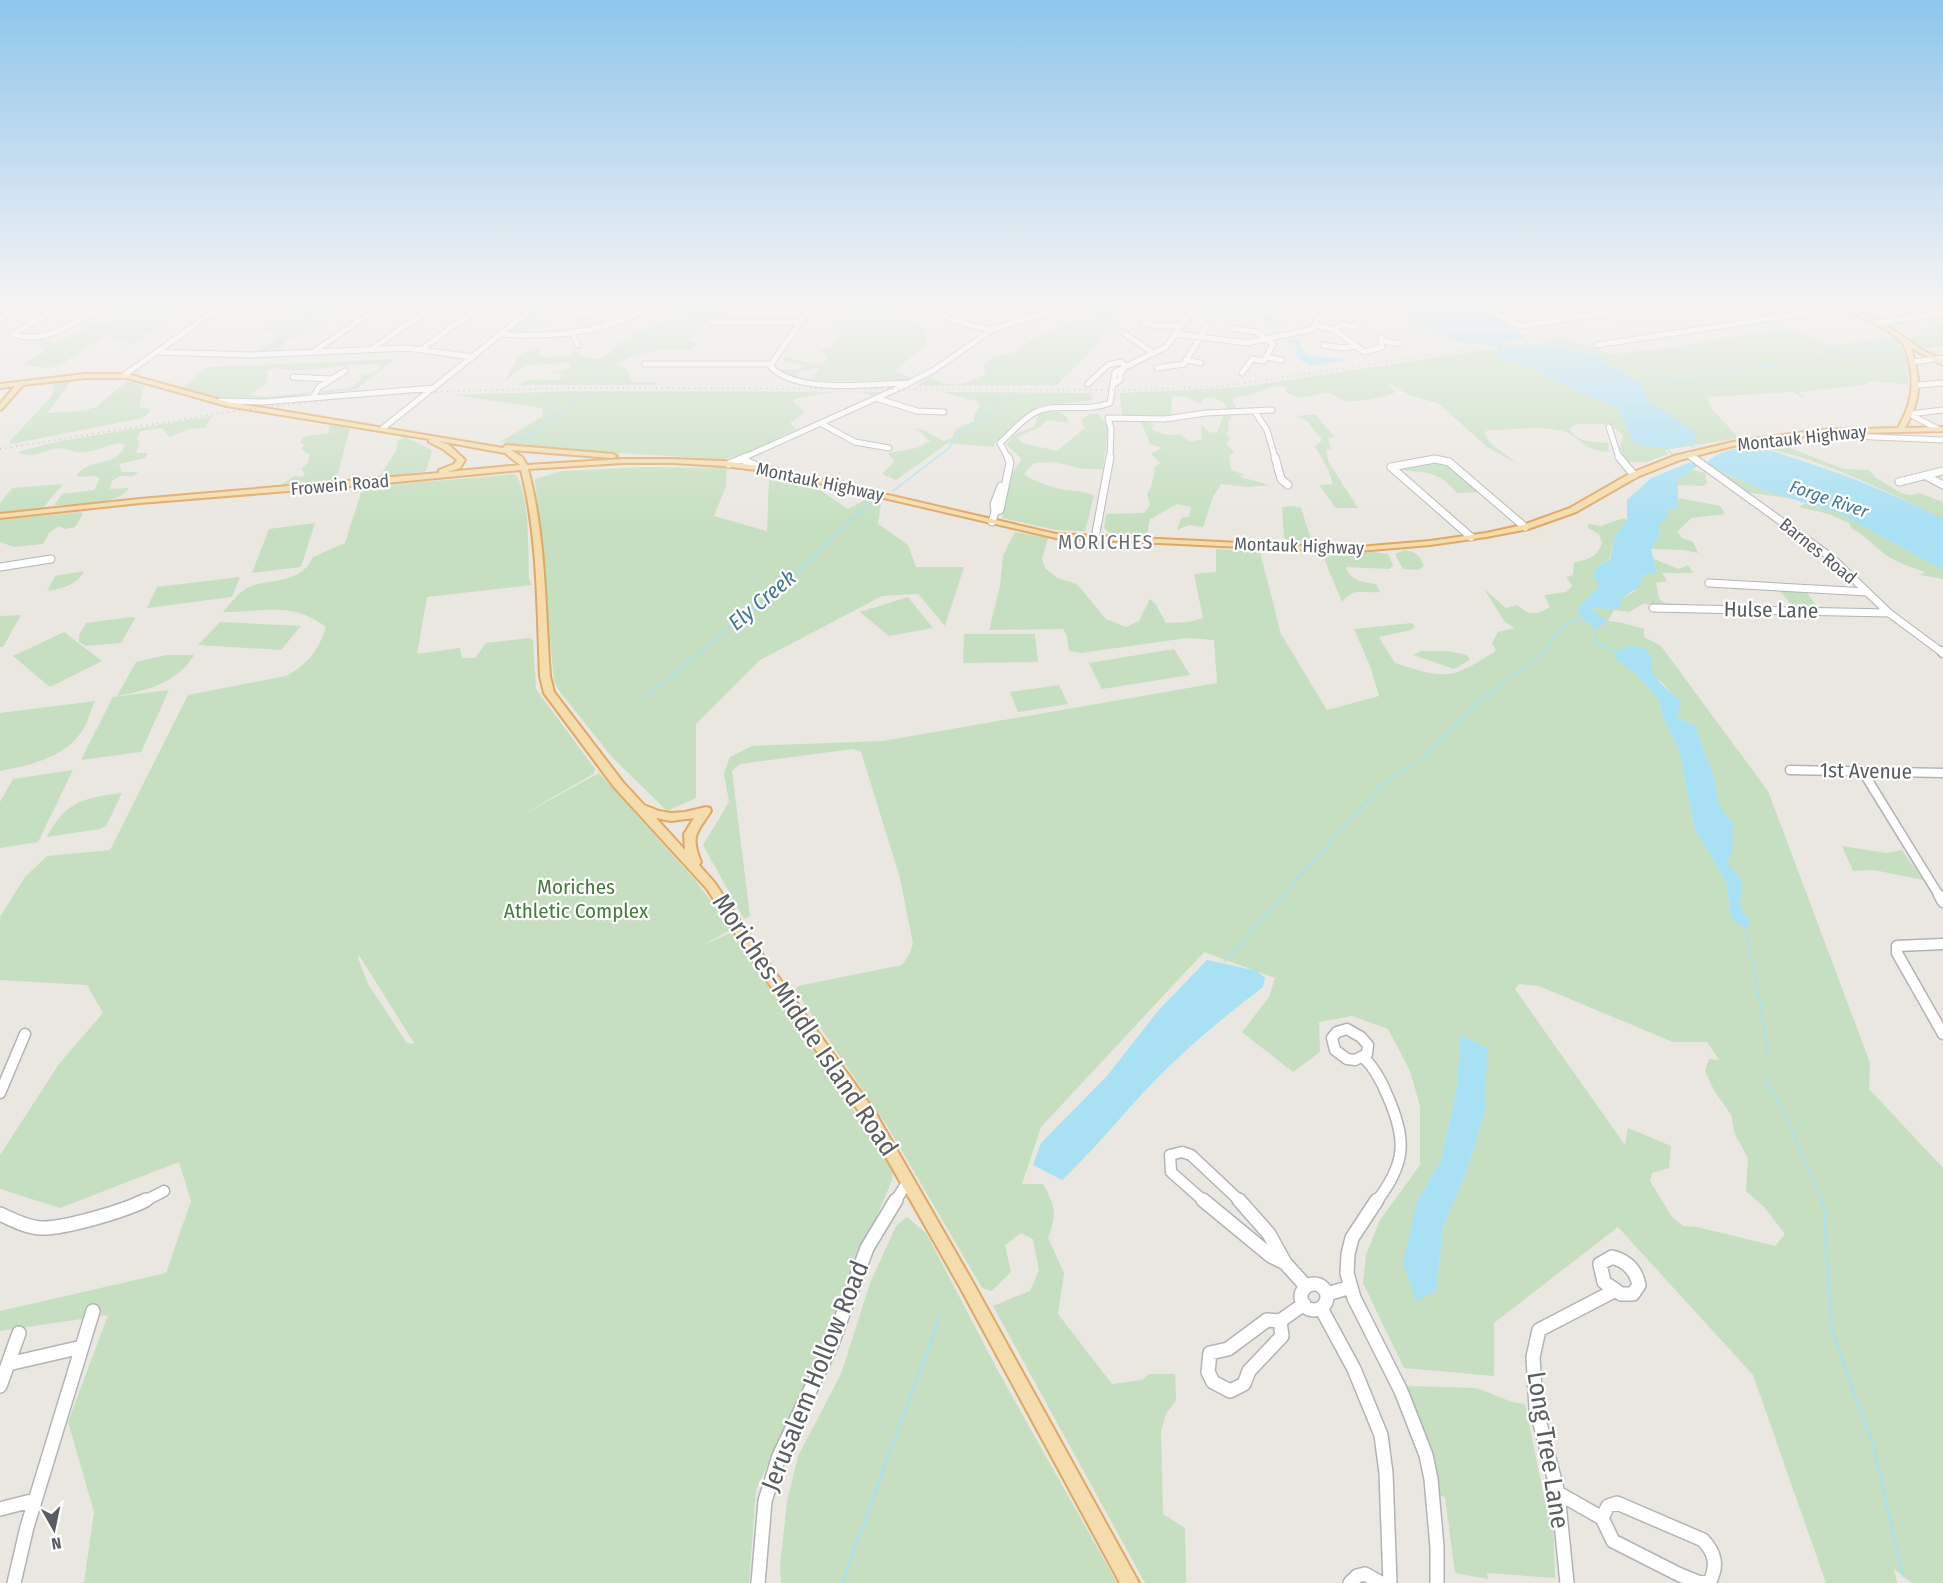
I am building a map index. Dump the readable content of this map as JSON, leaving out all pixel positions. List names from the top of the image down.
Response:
{
  "streets": {
    "main road": ["Montauk Highway", "Frowein Road", "Moriches-Middle Island Road"],
    "street": [
      "Barnes Road",
      "Hulse Lane",
      "1st Avenue",
      "Jerusalem Hollow Road",
      "Long Tree Lane"
    ]
  },
  "crossings": [
    ["Montauk Highway", "Frowein Road"],
    ["Montauk Highway", "Barnes Road"],
    ["Frowein Road", "Moriches-Middle Island Road"],
    ["Barnes Road", "Hulse Lane"],
    ["Moriches-Middle Island Road", "Jerusalem Hollow Road"]
  ],
  "districts": ["MORICHES"],
  "water": ["Forge River", "Ely Creek"],
  "parks": ["Moriches Athletic Complex"],
  "north": "bottom"
}
